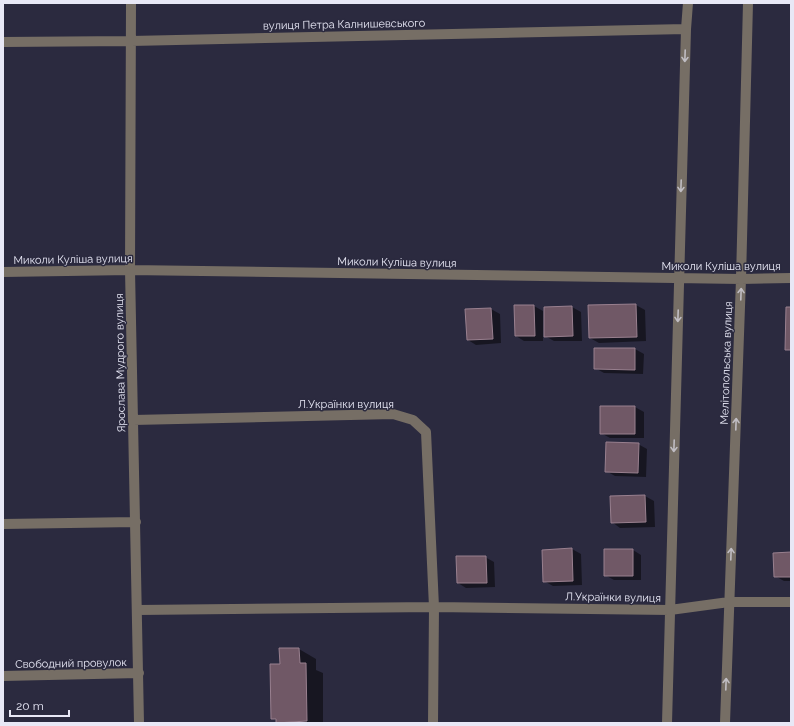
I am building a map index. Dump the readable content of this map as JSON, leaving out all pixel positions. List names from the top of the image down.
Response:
{
  "streets": {
    "street": [
      "вулиця Петра Калнишевського",
      "Миколи Куліша вулиця",
      "Ярослава Мудрого вулиця",
      "Мелітопольська вулиця",
      "Л.Українки вулиця",
      "Свободний провулок"
    ]
  },
  "crossings": [
    ["вулиця Петра Калнишевського", "Ярослава Мудрого вулиця"],
    ["Миколи Куліша вулиця", "Ярослава Мудрого вулиця"],
    ["Миколи Куліша вулиця", "Мелітопольська вулиця"],
    ["Ярослава Мудрого вулиця", "Л.Українки вулиця"],
    ["Ярослава Мудрого вулиця", "Свободний провулок"],
    ["Мелітопольська вулиця", "Л.Українки вулиця"]
  ],
  "scale_bar": "20 m"
}
